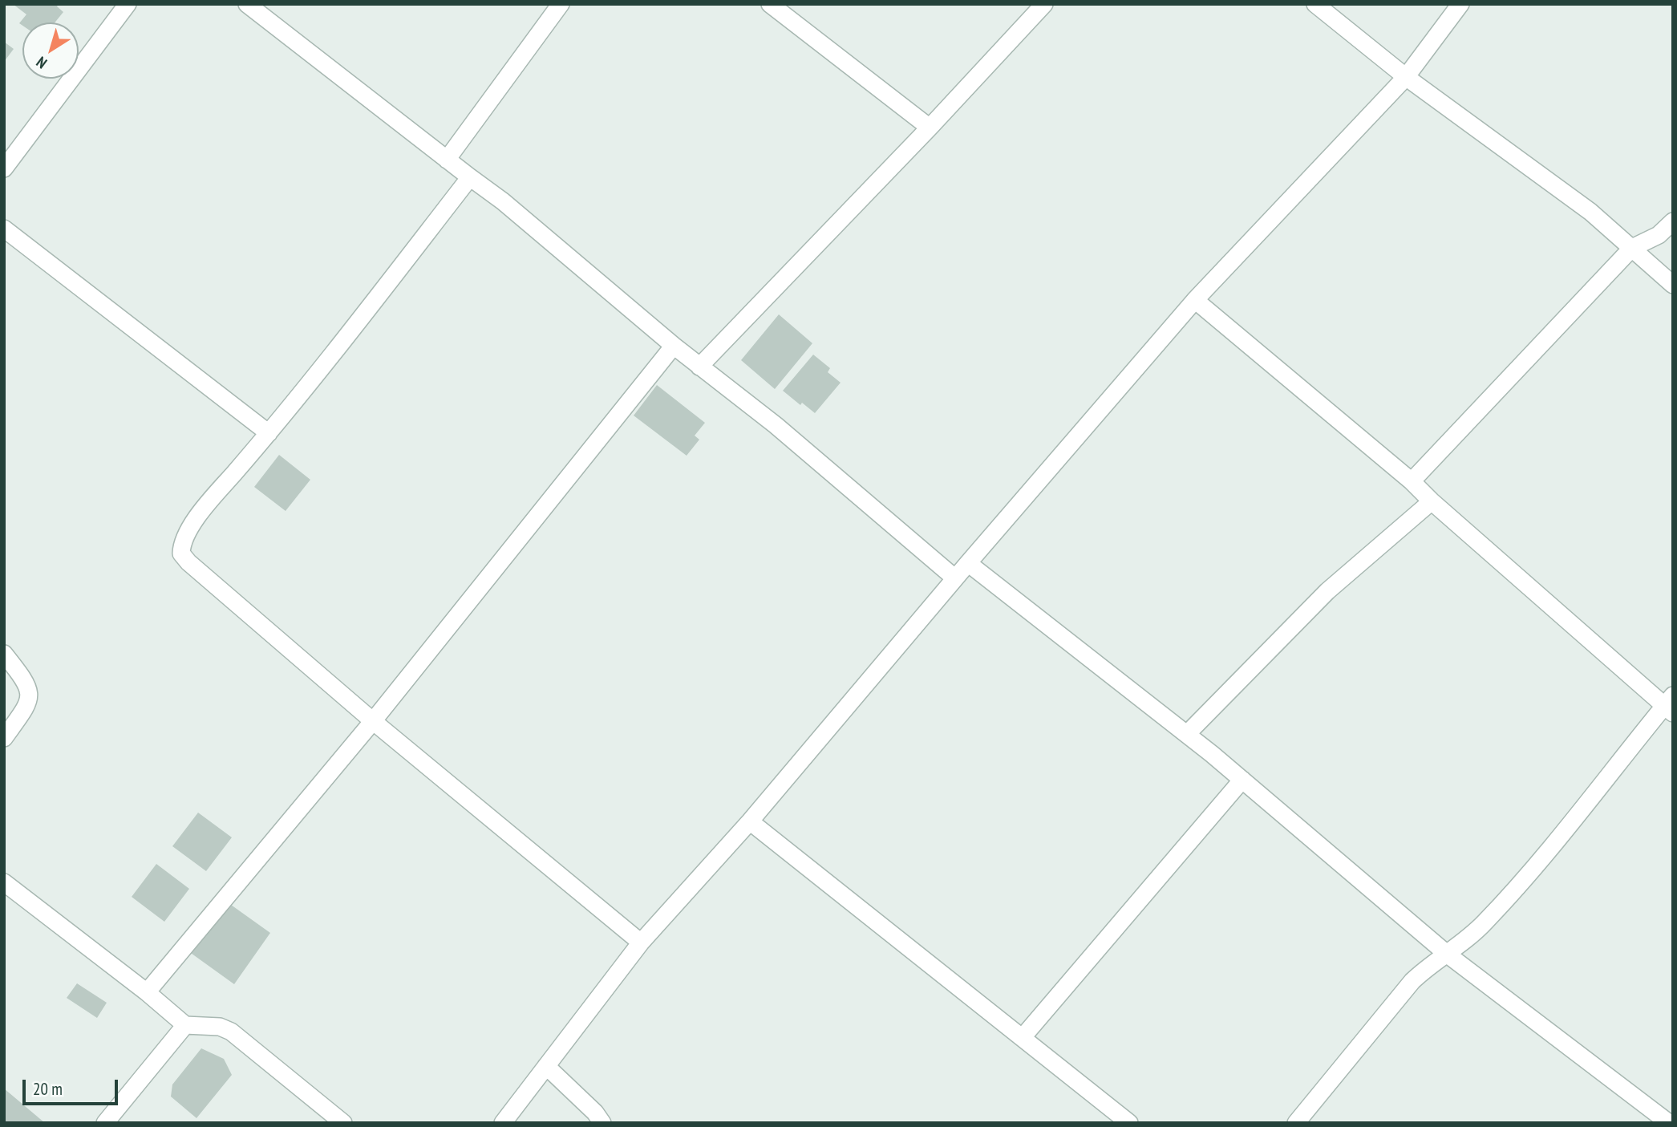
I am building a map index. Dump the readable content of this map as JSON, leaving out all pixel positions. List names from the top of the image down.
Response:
{
  "scale_bar": "20 m",
  "north": "bottom left"
}
